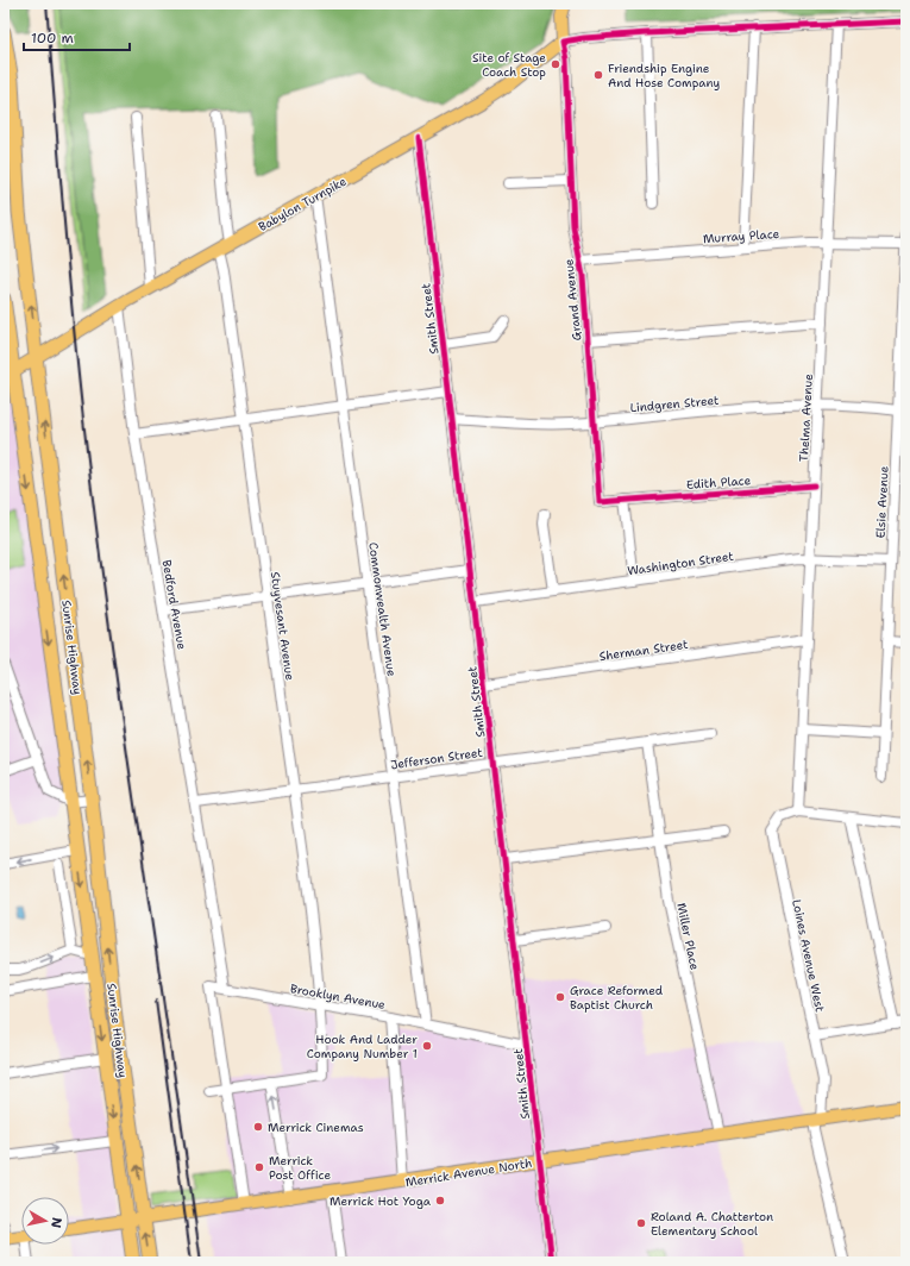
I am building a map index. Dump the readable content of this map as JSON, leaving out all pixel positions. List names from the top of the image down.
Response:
{
  "streets": {
    "highway": ["Sunrise Highway"],
    "main road": ["Babylon Turnpike", "Merrick Avenue North"],
    "street": [
      "Murray Place",
      "Grand Avenue",
      "Smith Street",
      "Lindgren Street",
      "Thelma Avenue",
      "Edith Place",
      "Elsie Avenue",
      "Washington Street",
      "Bedford Avenue",
      "Commonwealth Avenue",
      "Stuyvesant Avenue",
      "Sherman Street",
      "Jefferson Street",
      "Miller Place",
      "Loines Avenue West",
      "Brooklyn Avenue"
    ]
  },
  "crossings": [
    ["Babylon Turnpike", "Grand Avenue"],
    ["Babylon Turnpike", "Smith Street"],
    ["Babylon Turnpike", "Bedford Avenue"],
    ["Babylon Turnpike", "Commonwealth Avenue"],
    ["Babylon Turnpike", "Stuyvesant Avenue"],
    ["Babylon Turnpike", "Sunrise Highway"],
    ["Murray Place", "Grand Avenue"],
    ["Murray Place", "Thelma Avenue"],
    ["Murray Place", "Elsie Avenue"],
    ["Grand Avenue", "Lindgren Street"],
    ["Grand Avenue", "Edith Place"],
    ["Smith Street", "Lindgren Street"],
    ["Smith Street", "Washington Street"],
    ["Smith Street", "Sherman Street"],
    ["Smith Street", "Jefferson Street"],
    ["Smith Street", "Brooklyn Avenue"],
    ["Smith Street", "Merrick Avenue North"],
    ["Lindgren Street", "Thelma Avenue"],
    ["Lindgren Street", "Elsie Avenue"],
    ["Thelma Avenue", "Edith Place"],
    ["Thelma Avenue", "Washington Street"],
    ["Thelma Avenue", "Sherman Street"],
    ["Thelma Avenue", "Loines Avenue West"],
    ["Elsie Avenue", "Washington Street"],
    ["Bedford Avenue", "Jefferson Street"],
    ["Bedford Avenue", "Brooklyn Avenue"],
    ["Commonwealth Avenue", "Jefferson Street"],
    ["Commonwealth Avenue", "Brooklyn Avenue"],
    ["Stuyvesant Avenue", "Jefferson Street"],
    ["Stuyvesant Avenue", "Brooklyn Avenue"],
    ["Sunrise Highway", "Merrick Avenue North"],
    ["Jefferson Street", "Miller Place"],
    ["Miller Place", "Merrick Avenue North"],
    ["Loines Avenue West", "Merrick Avenue North"]
  ],
  "places": [
    "Site of Stage Coach Stop",
    "Friendship Engine And Hose Company",
    "Grace Reformed Baptist Church",
    "Hook And Ladder Company Number 1",
    "Merrick Cinemas",
    "Merrick Post Office",
    "Merrick Hot Yoga",
    "Roland A. Chatterton Elementary School"
  ],
  "scale_bar": "100 m",
  "north": "right"
}
